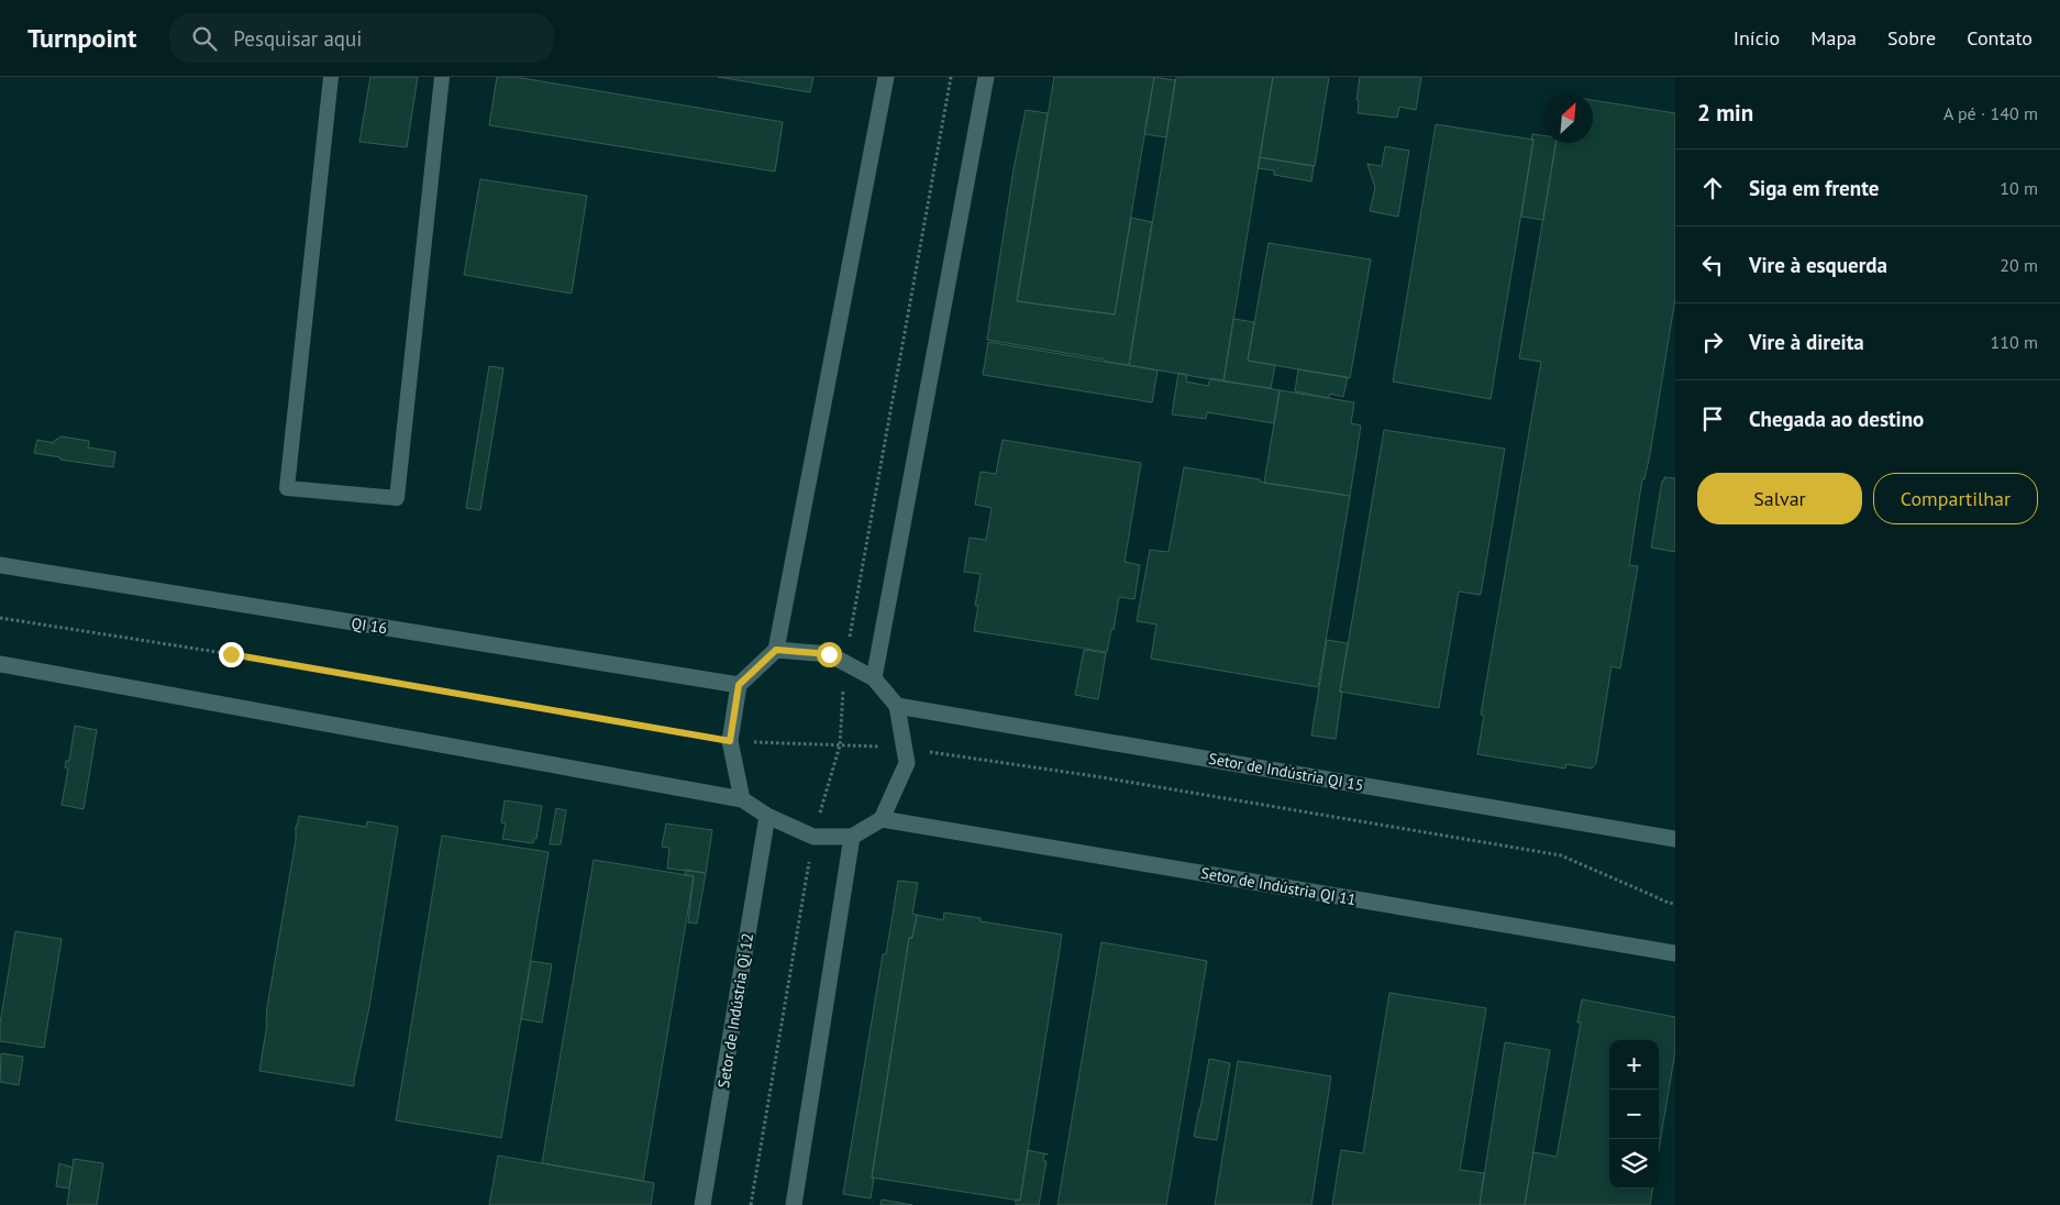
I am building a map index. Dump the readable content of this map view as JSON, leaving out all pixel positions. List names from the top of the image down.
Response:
{
  "streets": {
    "street": [
      "QI 16",
      "Setor de Indústria QI 15",
      "Setor de Indústria QI 11",
      "Setor de Indústria Qi 12"
    ]
  },
  "north": "top right",
  "page": {
    "header": "Turnpoint",
    "search": "Pesquisar aqui",
    "nav": [
      "Início",
      "Mapa",
      "Sobre",
      "Contato"
    ],
    "heading": ["2 min", "A pé · 140 m"],
    "list": [
      ["Siga em frente", "10 m"],
      ["Vire à esquerda", "20 m"],
      ["Vire à direita", "110 m"],
      "Chegada ao destino"
    ],
    "buttons": ["Salvar", "Compartilhar"],
    "map_buttons": ["+", "−"]
  }
}
